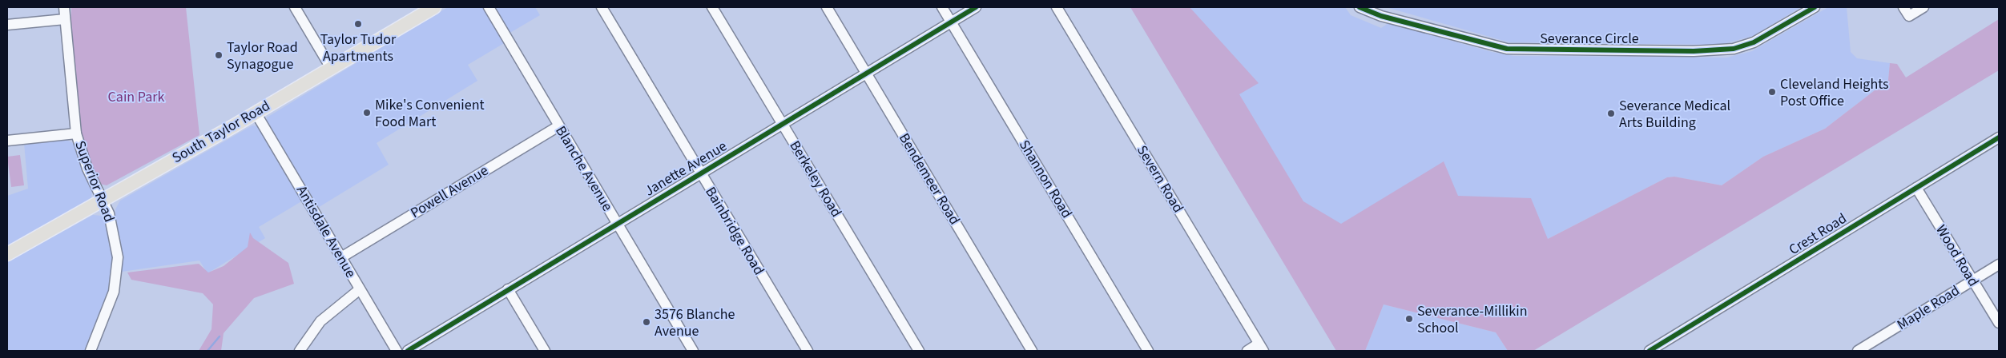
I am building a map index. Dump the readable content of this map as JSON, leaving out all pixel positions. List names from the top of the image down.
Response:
{
  "streets": {
    "main road": ["South Taylor Road"],
    "street": [
      "Severance Circle",
      "Blanche Avenue",
      "Janette Avenue",
      "Berkeley Road",
      "Bendemeer Road",
      "Shannon Road",
      "Severn Road",
      "Superior Road",
      "Powell Avenue",
      "Bainbridge Road",
      "Antisdale Avenue",
      "Crest Road",
      "Wood Road",
      "Maple Road"
    ]
  },
  "crossings": [
    ["South Taylor Road", "Superior Road"],
    ["South Taylor Road", "Antisdale Avenue"],
    ["Blanche Avenue", "Janette Avenue"],
    ["Blanche Avenue", "Powell Avenue"],
    ["Janette Avenue", "Berkeley Road"],
    ["Janette Avenue", "Bendemeer Road"],
    ["Janette Avenue", "Shannon Road"],
    ["Janette Avenue", "Bainbridge Road"],
    ["Powell Avenue", "Antisdale Avenue"],
    ["Crest Road", "Wood Road"],
    ["Wood Road", "Maple Road"]
  ],
  "parks": ["Cain Park"],
  "places": [
    "Taylor Tudor Apartments",
    "Taylor Road Synagogue",
    "Cleveland Heights Post Office",
    "Mike's Convenient Food Mart",
    "Severance Medical Arts Building",
    "Severance-Millikin School",
    "3576 Blanche Avenue"
  ]
}
